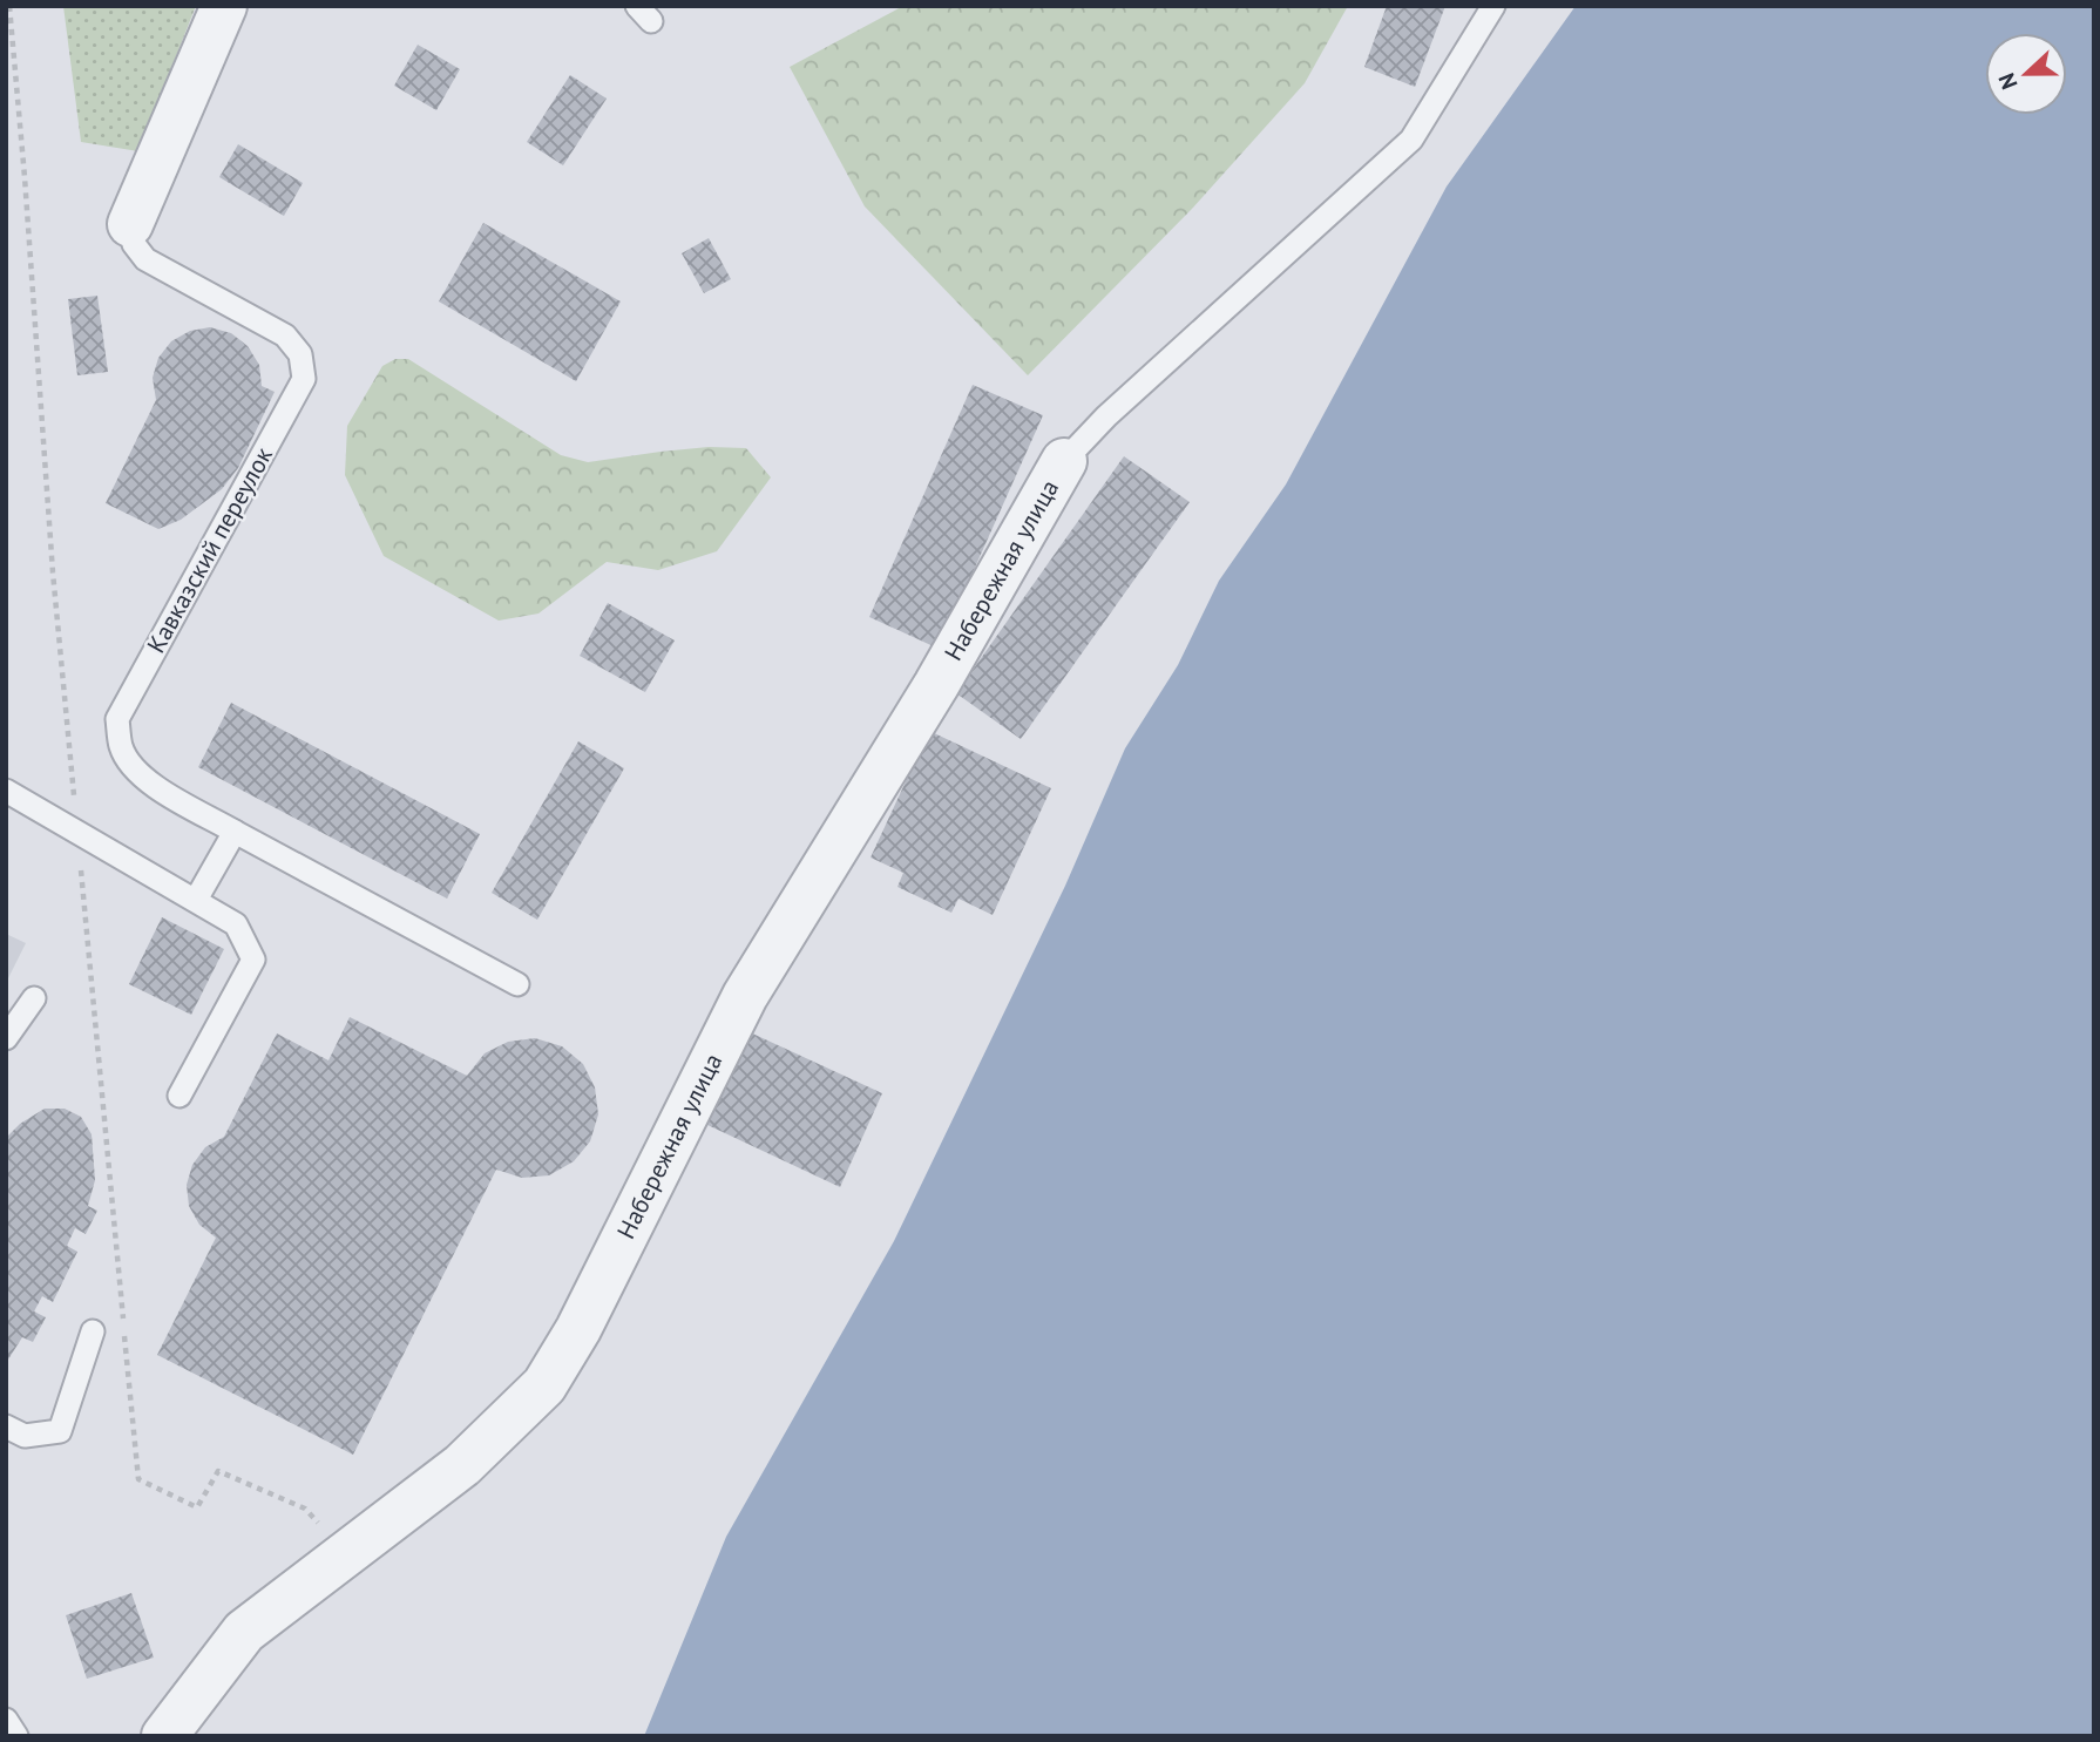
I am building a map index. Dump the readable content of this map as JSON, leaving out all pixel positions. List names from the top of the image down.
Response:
{
  "streets": {
    "street": ["Набережная улица"],
    "lane": ["Кавказский переулок"]
  },
  "north": "left"
}
